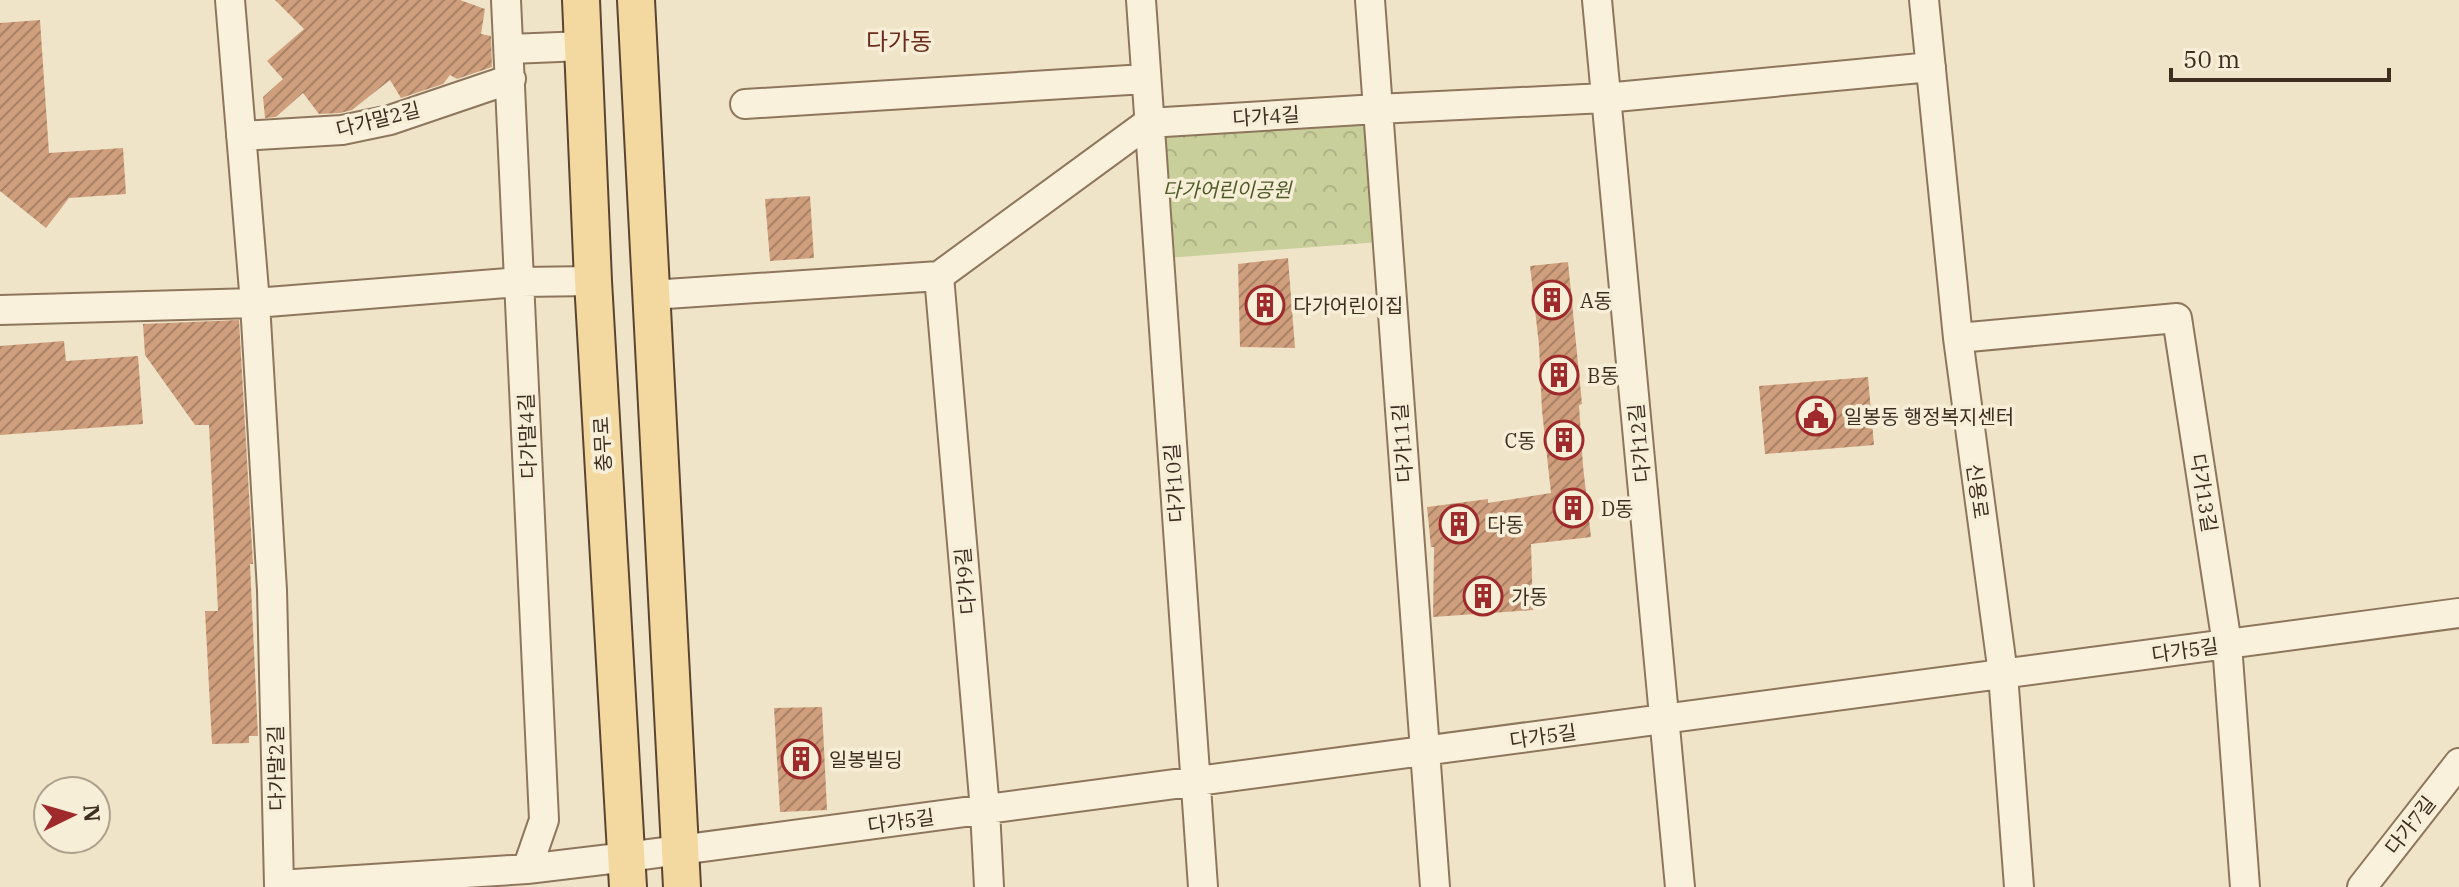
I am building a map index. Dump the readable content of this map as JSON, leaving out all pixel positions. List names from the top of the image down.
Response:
{
  "streets": {
    "main road": ["충무로"],
    "street": [
      "다가4길",
      "다가말2길",
      "다가말4길",
      "다가11길",
      "다가12길",
      "다가10길",
      "신용로",
      "다가13길",
      "다가9길",
      "다가5길",
      "다가7길"
    ]
  },
  "crossings": [
    ["다가4길", "다가11길"],
    ["다가4길", "다가12길"],
    ["다가4길", "다가10길"],
    ["다가4길", "신용로"],
    ["다가말2길", "다가말4길"],
    ["다가말2길", "충무로"],
    ["다가말2길", "다가5길"],
    ["다가11길", "다가5길"],
    ["다가12길", "다가5길"],
    ["충무로", "다가5길"],
    ["다가10길", "다가5길"],
    ["신용로", "다가13길"],
    ["신용로", "다가5길"],
    ["다가13길", "다가5길"],
    ["다가9길", "다가5길"]
  ],
  "districts": ["다가동"],
  "parks": ["다가어린이공원"],
  "places": {
    "building": [
      "A동",
      "다가어린이집",
      "B동",
      "C동",
      "D동",
      "다동",
      "가동",
      "일봉빌딩"
    ],
    "public building": ["일봉동 행정복지센터"]
  },
  "scale_bar": "50 m",
  "north": "right"
}
